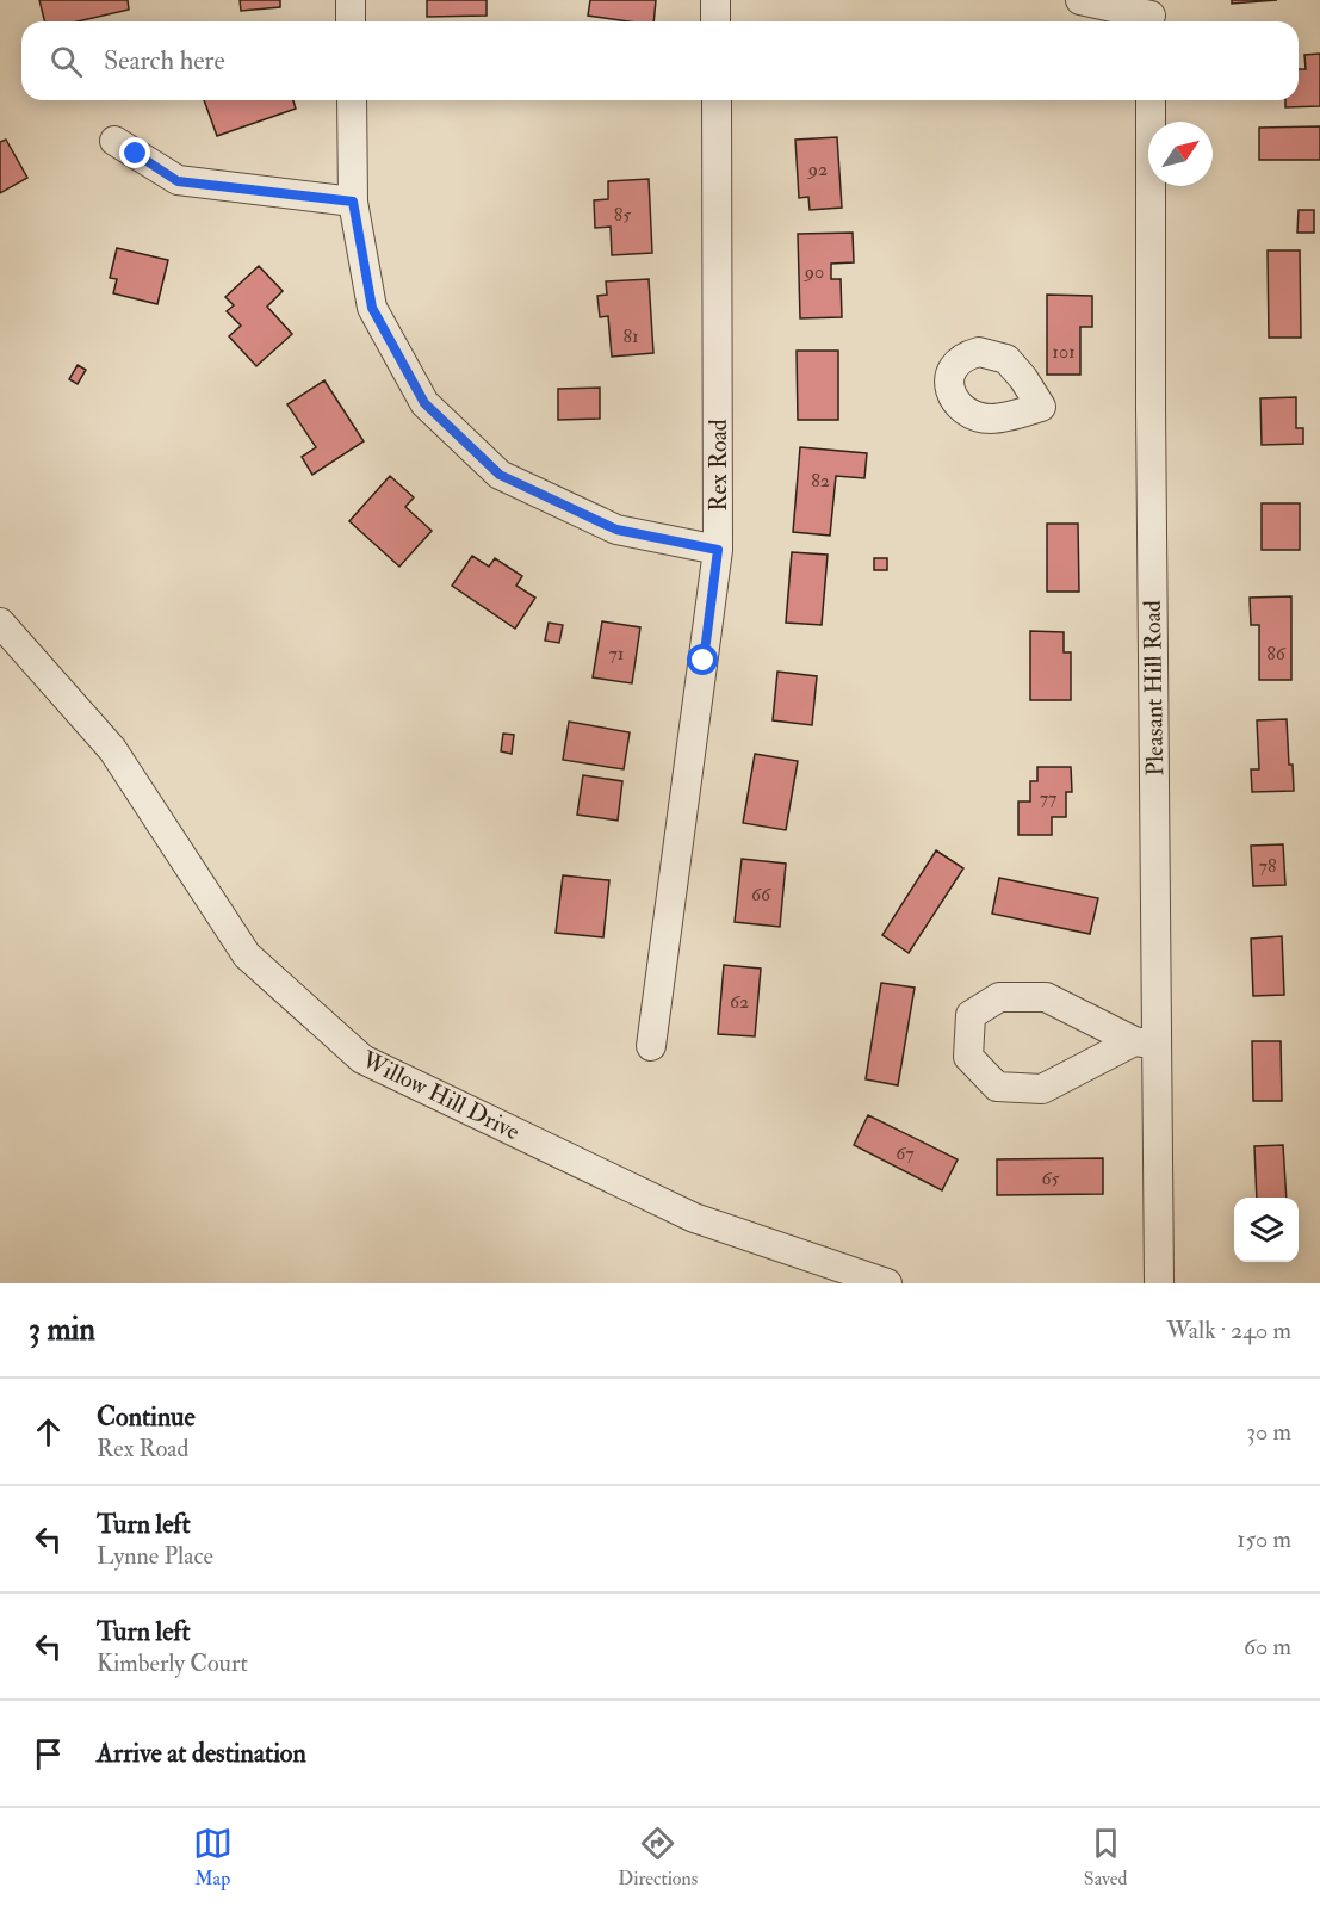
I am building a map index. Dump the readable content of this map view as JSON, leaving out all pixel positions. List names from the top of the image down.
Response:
{
  "streets": {
    "street": ["Rex Road", "Pleasant Hill Road", "Willow Hill Drive"]
  },
  "house_numbers": [
    "92",
    "85",
    "90",
    "81",
    "101",
    "82",
    "71",
    "86",
    "77",
    "78",
    "66",
    "62",
    "67",
    "65"
  ],
  "north": "top right",
  "page": {
    "search": "Search here",
    "heading": ["3 min", "Walk · 240 m"],
    "list": [
      ["Continue", "Rex Road", "30 m"],
      ["Turn left", "Lynne Place", "150 m"],
      ["Turn left", "Kimberly Court", "60 m"],
      "Arrive at destination"
    ],
    "nav": ["Map", "Directions", "Saved"]
  }
}
